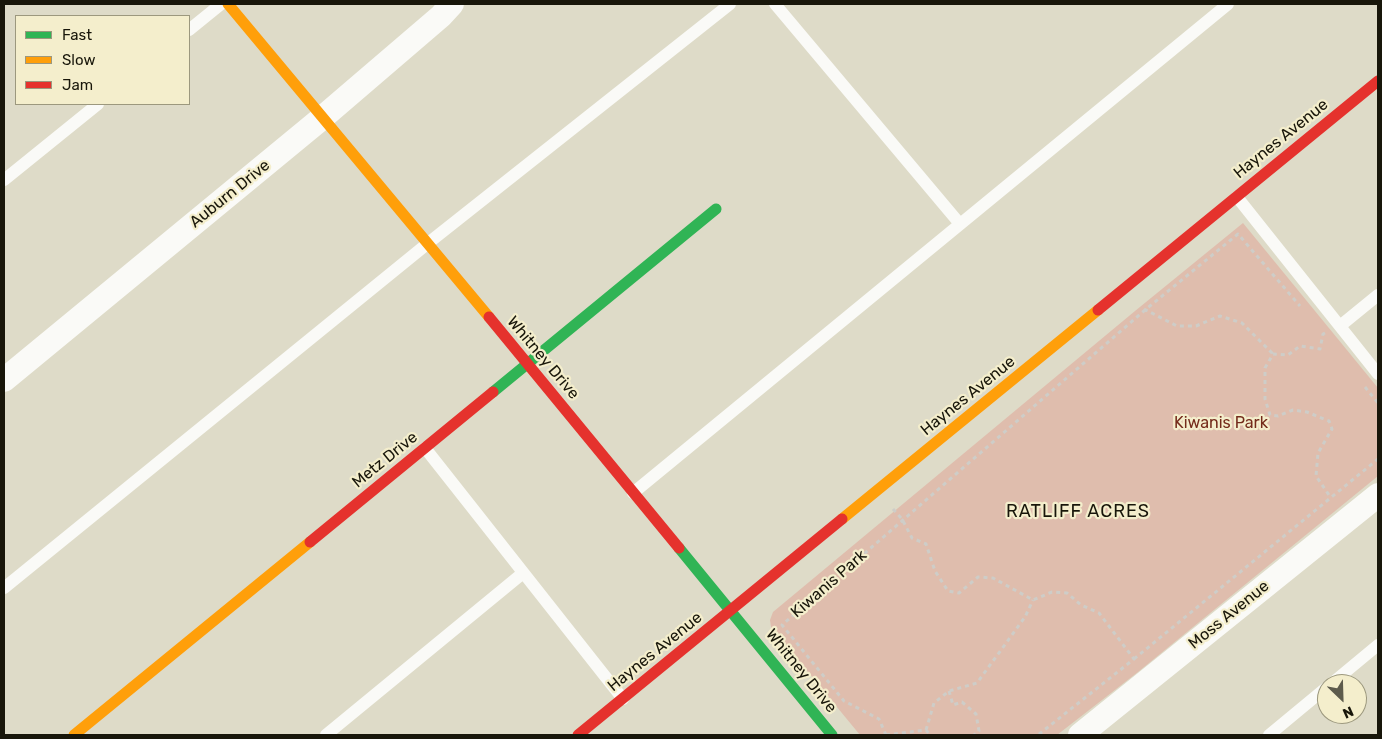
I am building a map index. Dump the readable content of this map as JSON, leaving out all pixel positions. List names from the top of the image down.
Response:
{
  "streets": {
    "street": [
      "Haynes Avenue",
      "Auburn Drive",
      "Whitney Drive",
      "Metz Drive",
      "Moss Avenue"
    ],
    "path": ["Kiwanis Park"]
  },
  "crossings": [
    ["Haynes Avenue", "Whitney Drive"],
    ["Auburn Drive", "Whitney Drive"],
    ["Whitney Drive", "Metz Drive"]
  ],
  "districts": ["RATLIFF ACRES"],
  "parks": ["Kiwanis Park"],
  "legend": ["Fast", "Slow", "Jam"],
  "north": "bottom right"
}
